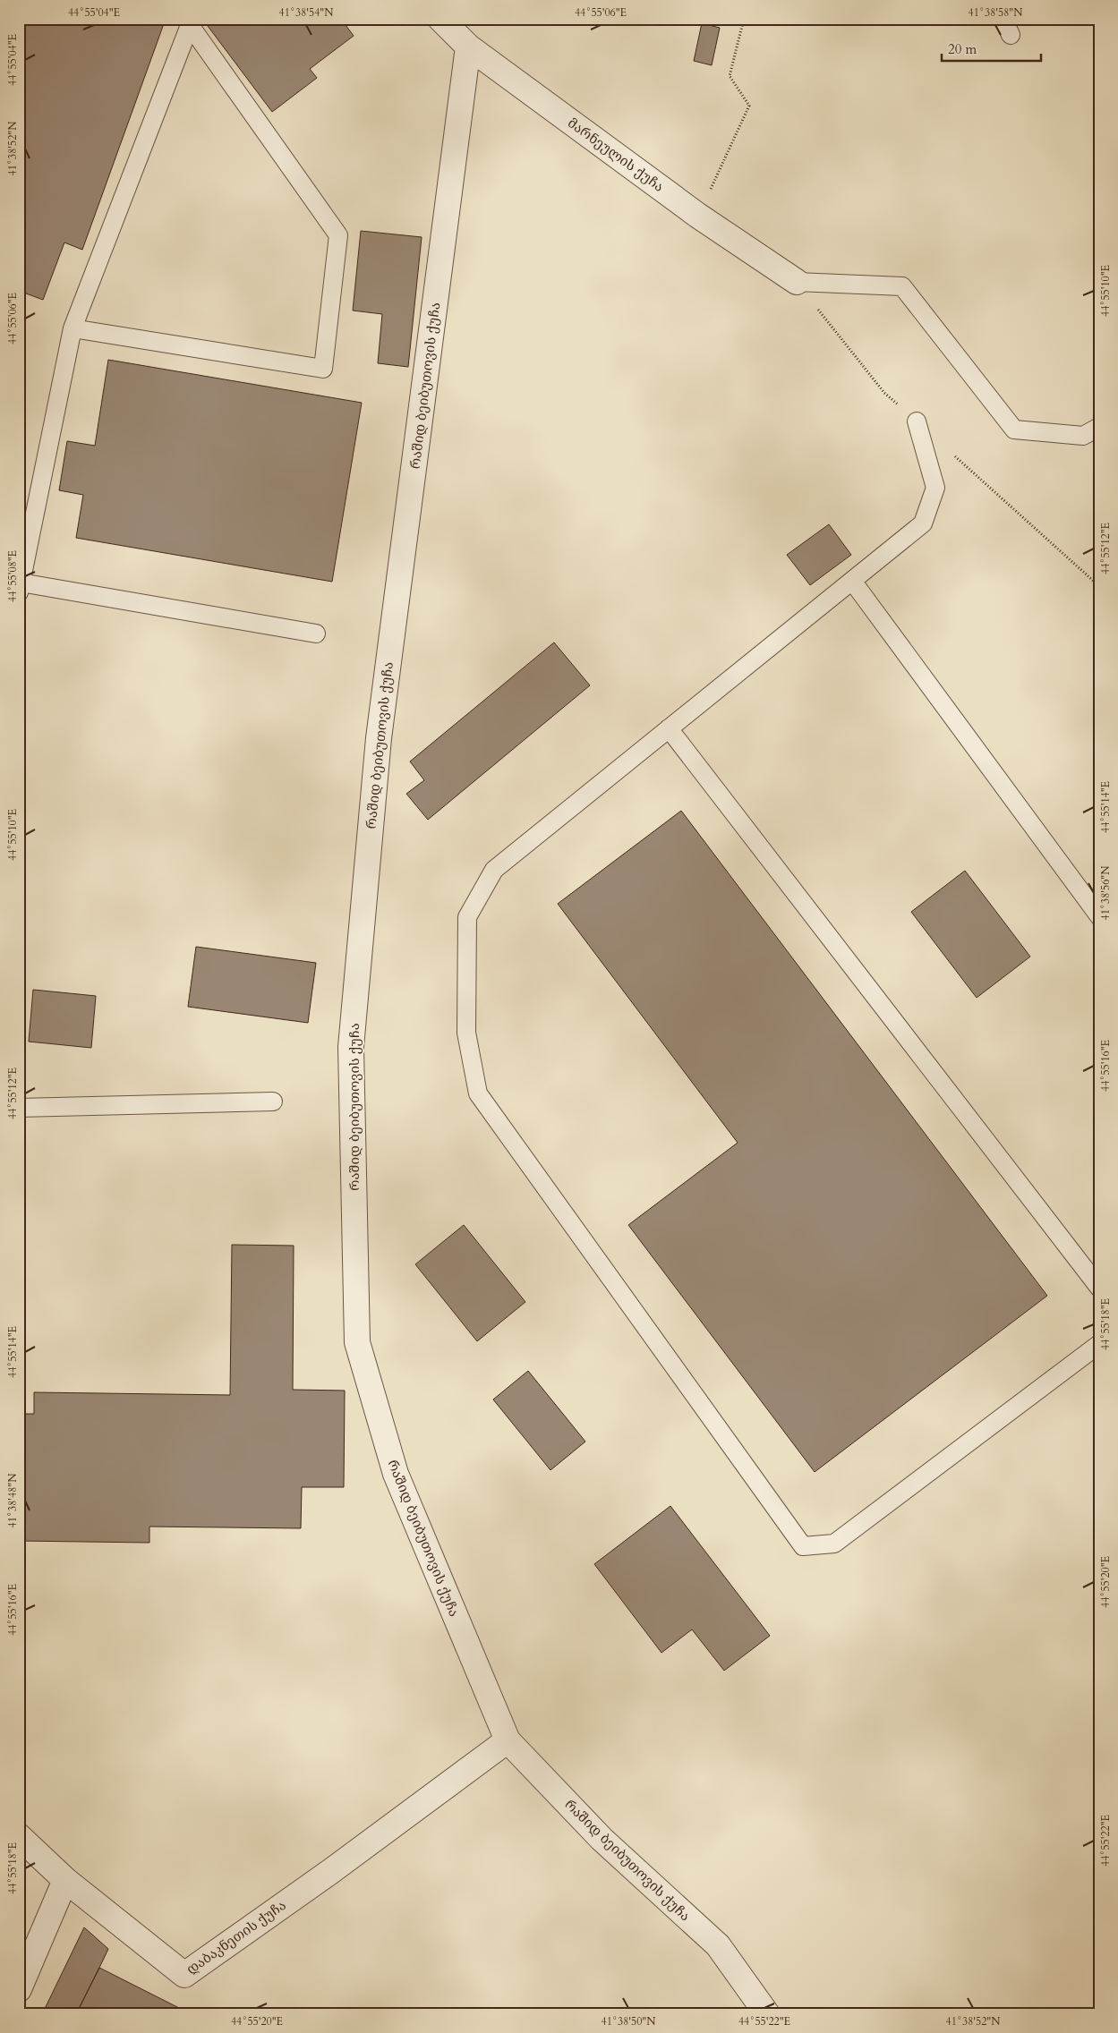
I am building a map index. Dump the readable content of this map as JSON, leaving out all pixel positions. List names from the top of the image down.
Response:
{
  "streets": {
    "street": ["მარნეულის ქუჩა", "რაშიდ ბეიბუთოვის ქუჩა", "დაბაკნეთის ქუჩა"]
  },
  "crossings": [
    ["მარნეულის ქუჩა", "რაშიდ ბეიბუთოვის ქუჩა"],
    ["რაშიდ ბეიბუთოვის ქუჩა", "დაბაკნეთის ქუჩა"]
  ],
  "scale_bar": "20 m",
  "coordinates": [
    "44°55'04\"E",
    "41°38'54\"N",
    "44°55'06\"E",
    "41°38'58\"N",
    "41°38'52\"N",
    "44°55'10\"E",
    "44°55'12\"E",
    "44°55'08\"E",
    "44°55'14\"E",
    "41°38'56\"N",
    "44°55'16\"E",
    "44°55'18\"E",
    "41°38'48\"N",
    "44°55'20\"E",
    "44°55'22\"E",
    "41°38'50\"N"
  ]
}
